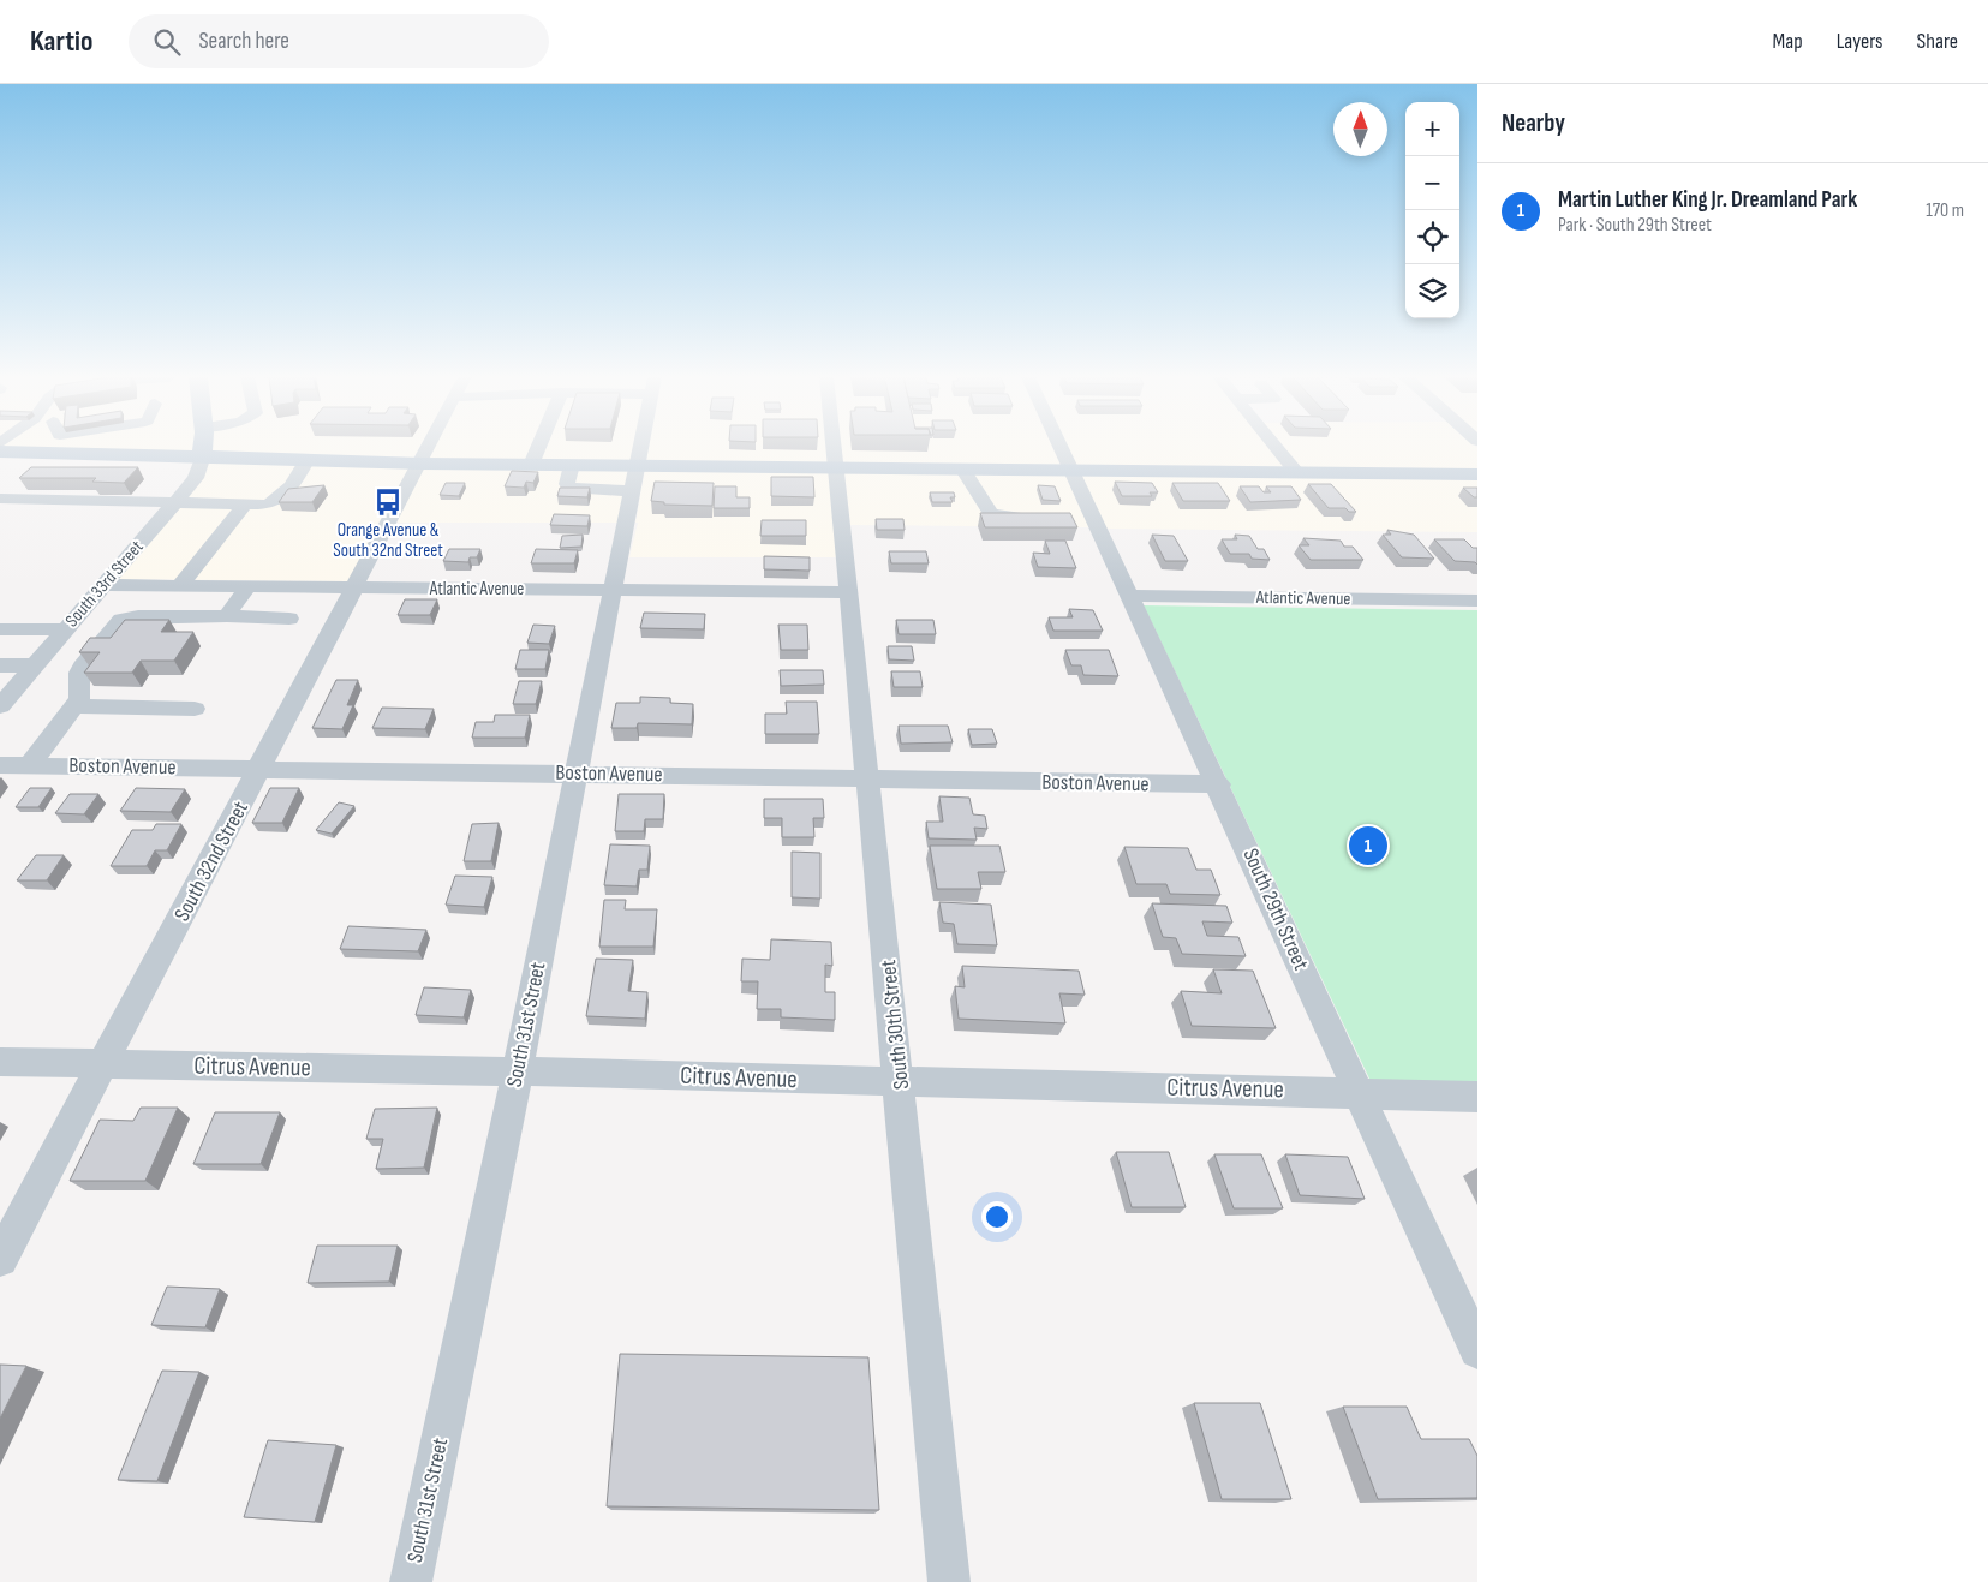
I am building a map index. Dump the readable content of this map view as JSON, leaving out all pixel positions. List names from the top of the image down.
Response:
{
  "streets": {
    "street": [
      "South 33rd Street",
      "Atlantic Avenue",
      "Boston Avenue",
      "South 32nd Street",
      "South 29th Street",
      "South 31st Street",
      "South 30th Street",
      "Citrus Avenue"
    ]
  },
  "crossings": [
    ["South 33rd Street", "Atlantic Avenue"],
    ["Atlantic Avenue", "South 32nd Street"],
    ["Atlantic Avenue", "South 29th Street"],
    ["Atlantic Avenue", "South 31st Street"],
    ["Atlantic Avenue", "South 30th Street"],
    ["Boston Avenue", "South 32nd Street"],
    ["Boston Avenue", "South 29th Street"],
    ["Boston Avenue", "South 31st Street"],
    ["Boston Avenue", "South 30th Street"],
    ["South 32nd Street", "Citrus Avenue"],
    ["South 29th Street", "Citrus Avenue"],
    ["South 31st Street", "Citrus Avenue"],
    ["South 30th Street", "Citrus Avenue"]
  ],
  "places": {
    "bus stop": ["Orange Avenue & South 32nd Street"]
  },
  "north": "top",
  "page": {
    "header": "Kartio",
    "search": "Search here",
    "nav": ["Map", "Layers", "Share"],
    "heading": "Nearby",
    "map_buttons": ["+", "−"],
    "list": [
      {
        "mark": "1",
        "name": "Martin Luther King Jr. Dreamland Park",
        "note": "Park · South 29th Street",
        "value": "170 m"
      }
    ],
    "pins": "1"
  }
}
